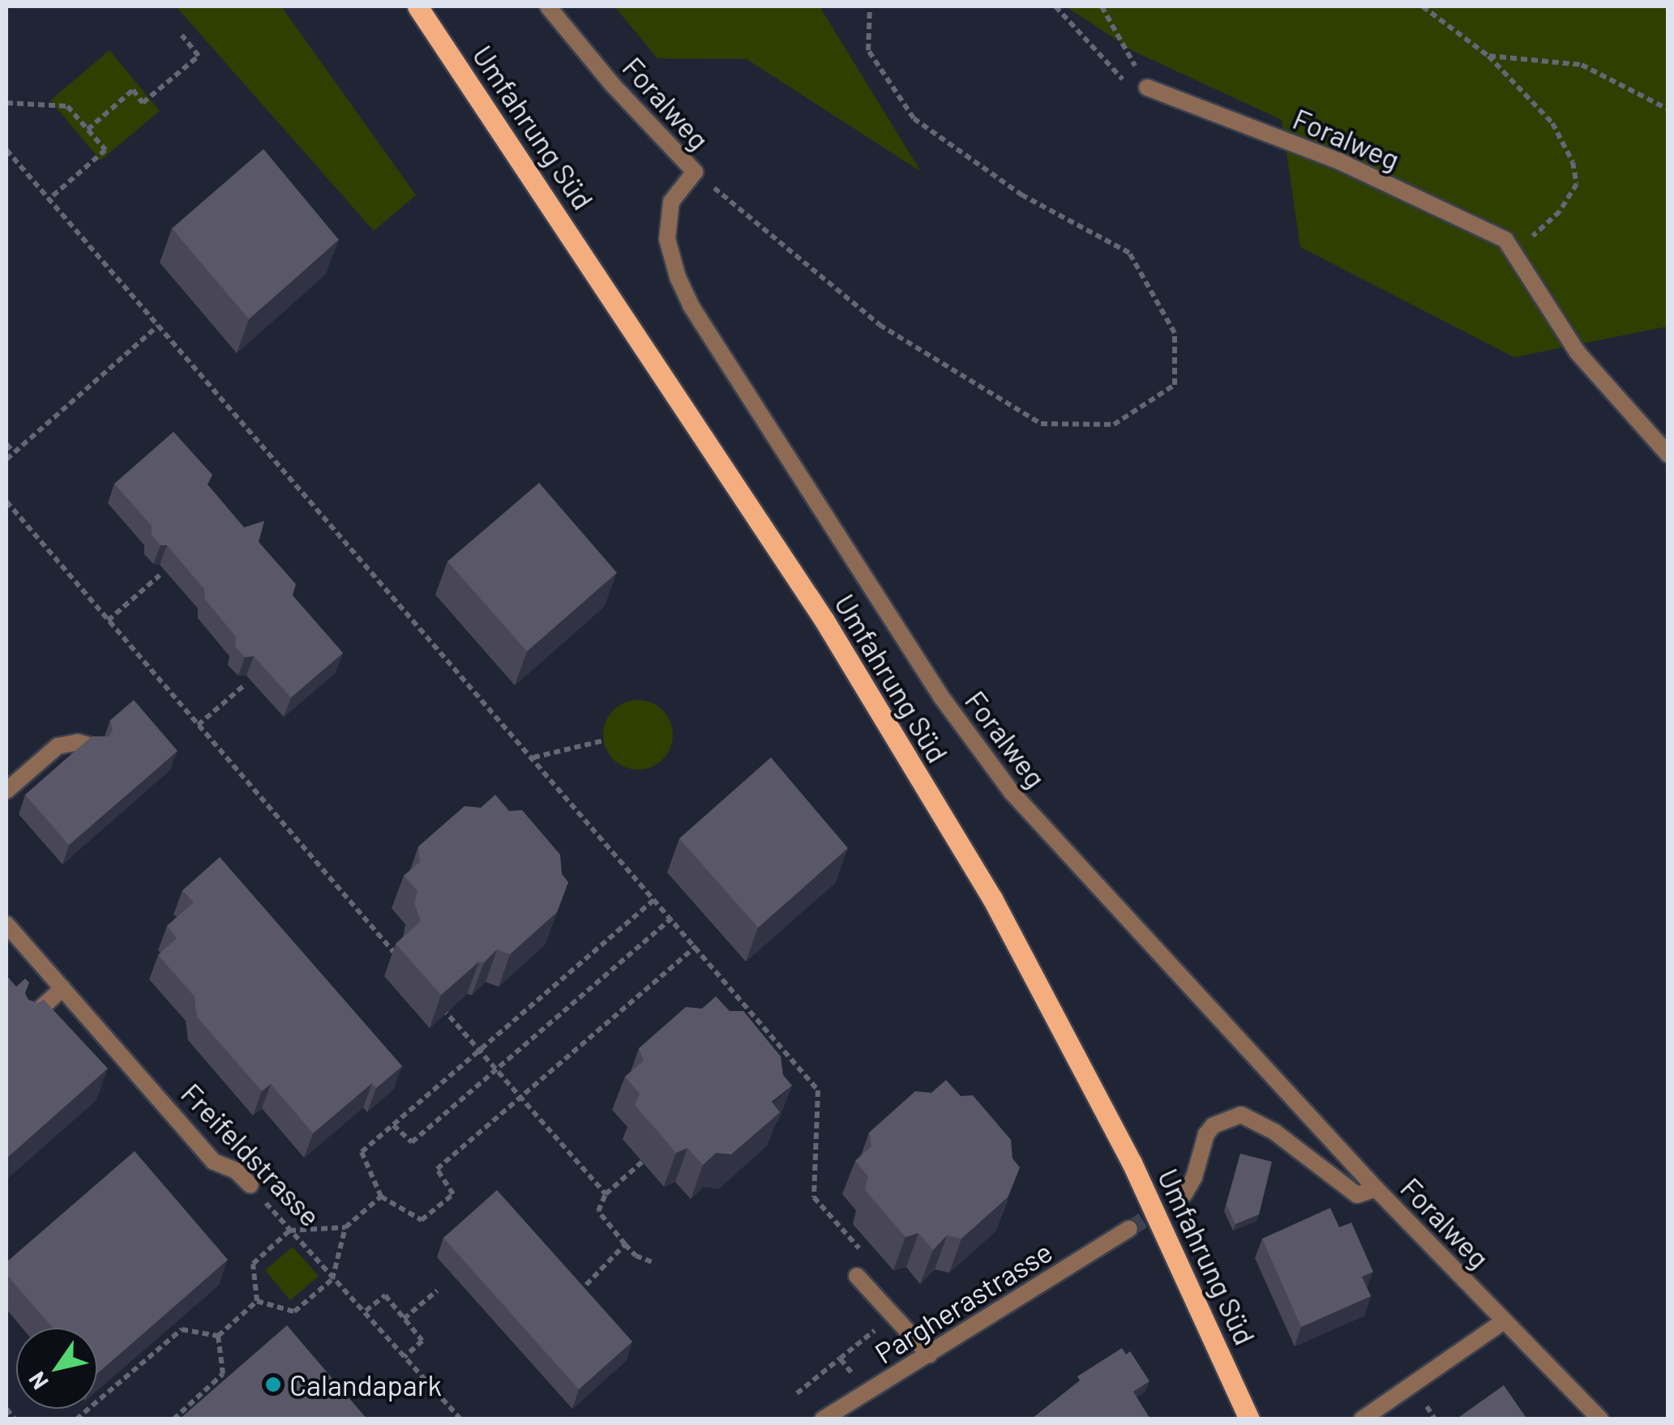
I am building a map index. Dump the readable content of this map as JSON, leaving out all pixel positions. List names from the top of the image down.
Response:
{
  "streets": {
    "main road": ["Umfahrung Süd"],
    "street": ["Foralweg", "Freifeldstrasse", "Pargherastrasse"]
  },
  "places": ["Calandapark"],
  "north": "bottom left"
}
